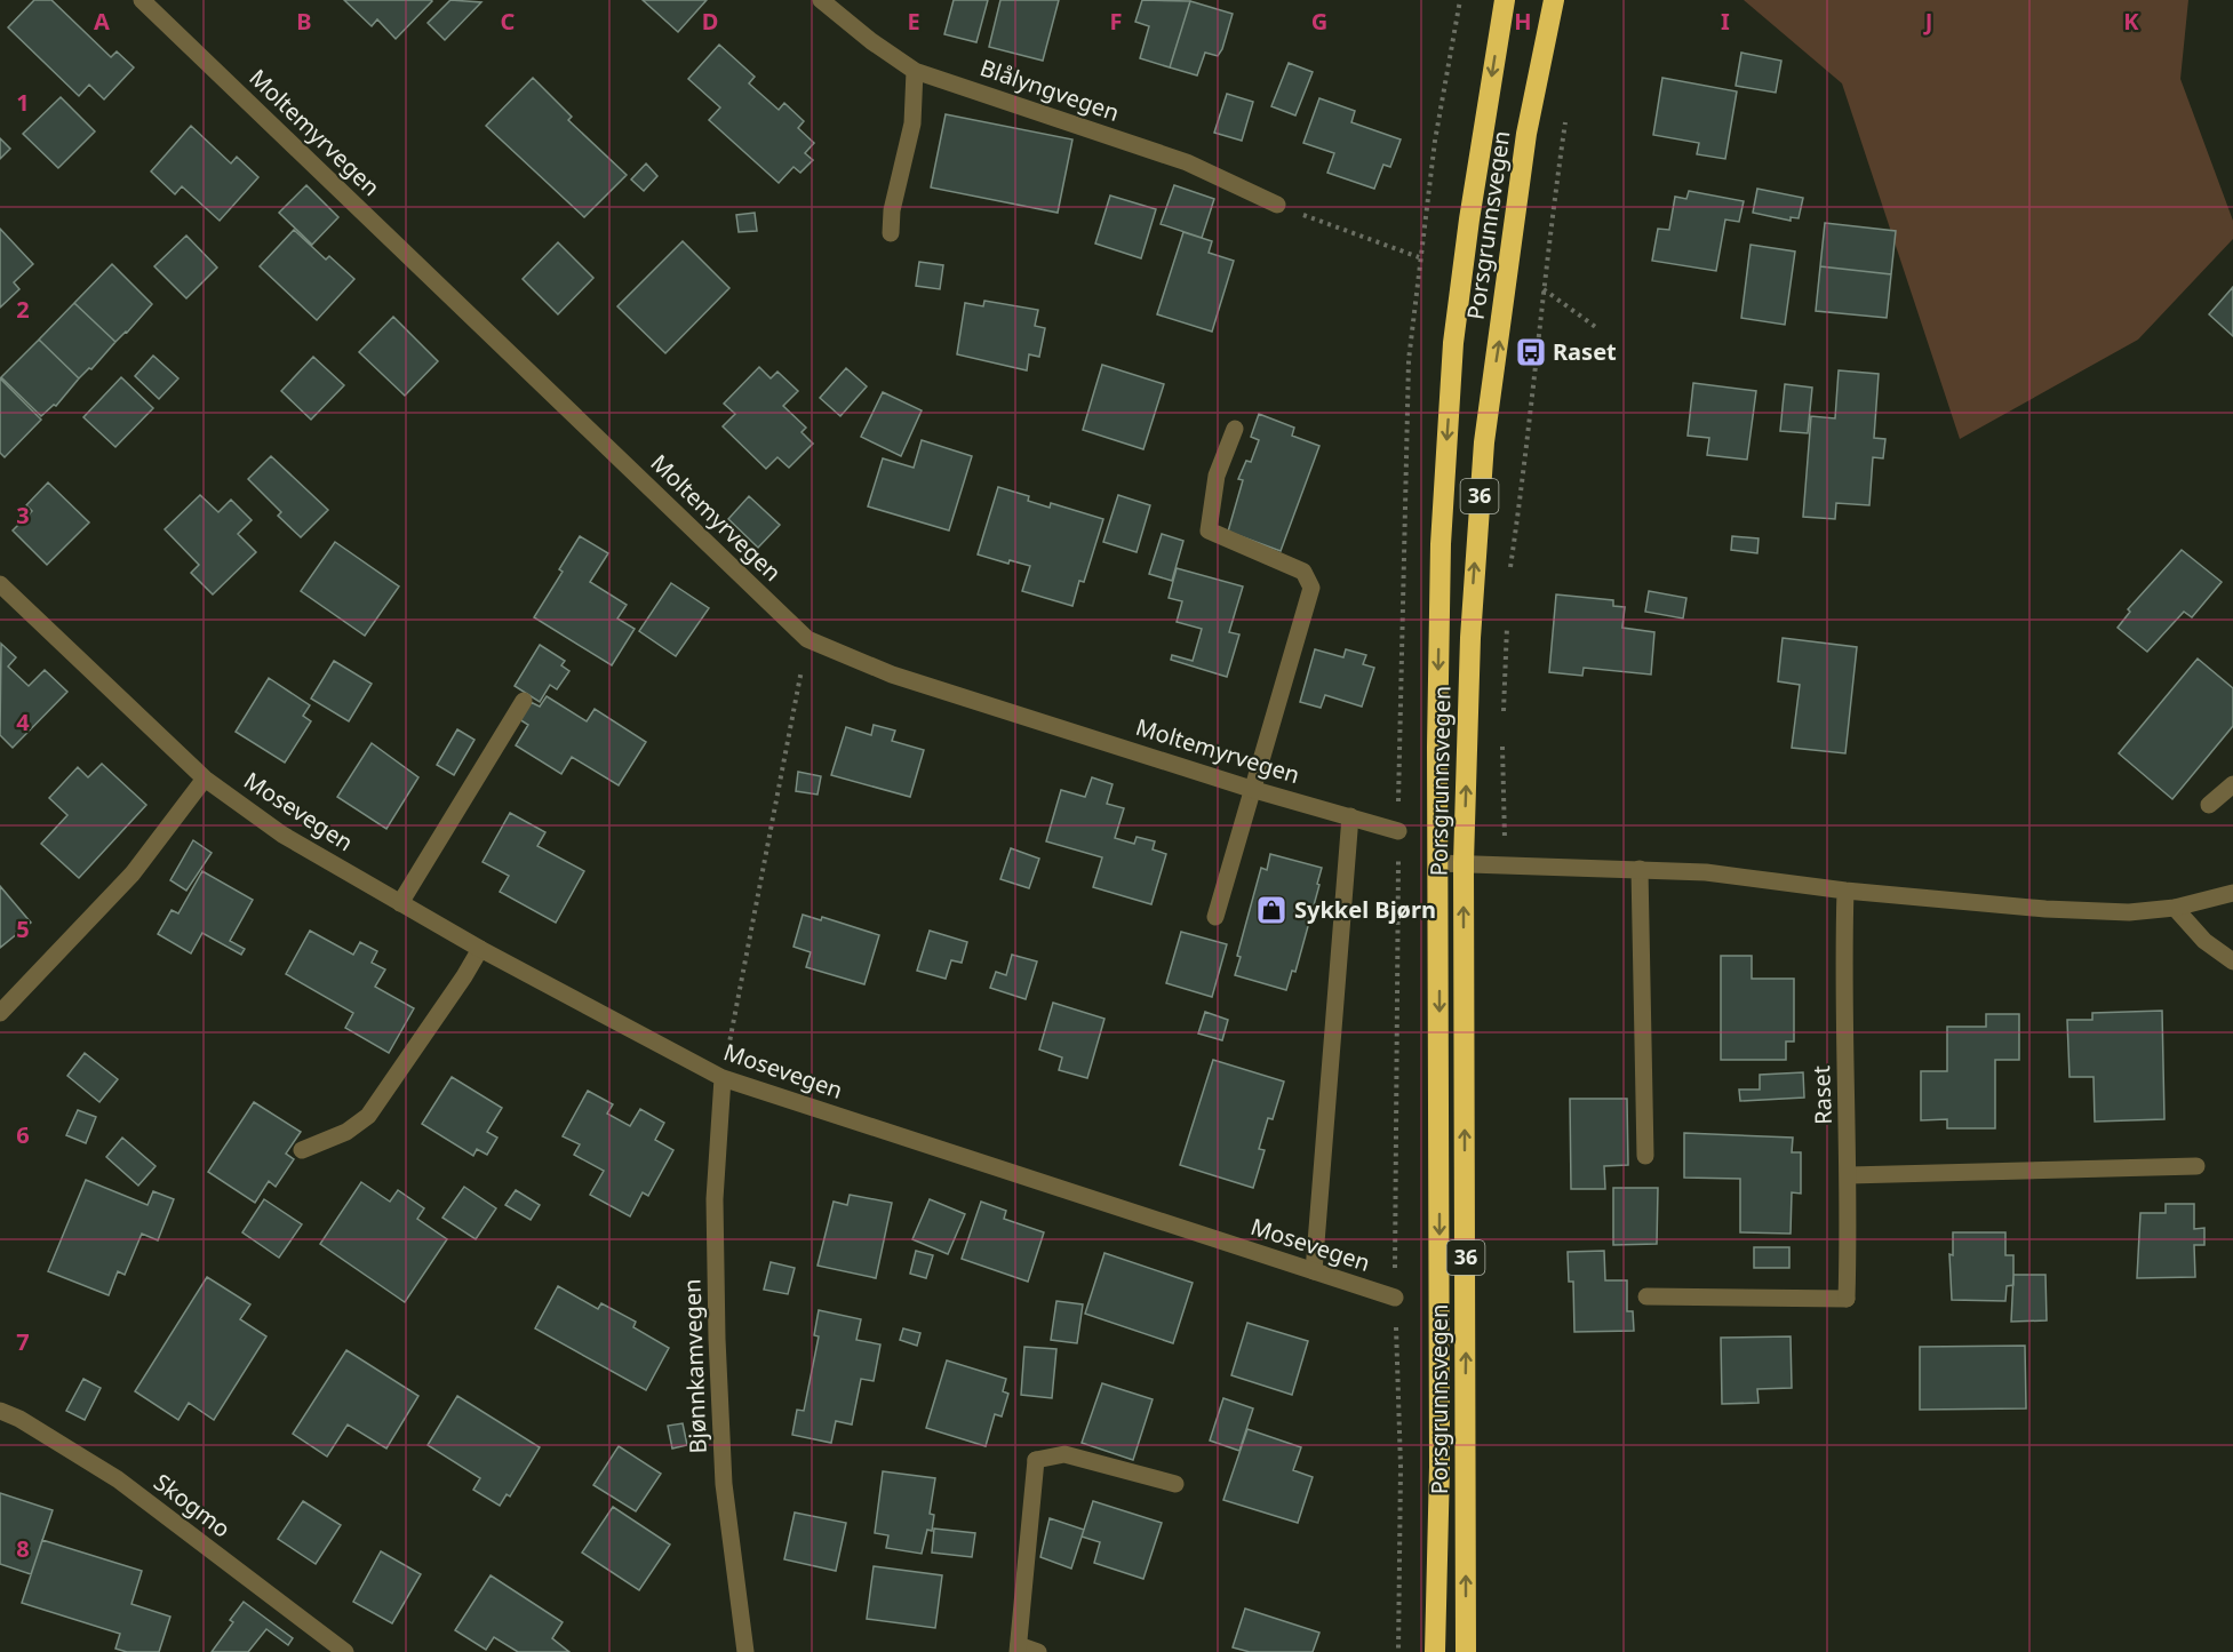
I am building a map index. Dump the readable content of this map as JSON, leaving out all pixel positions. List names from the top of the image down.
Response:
{
  "streets": {
    "highway": ["Porsgrunnsvegen", "36"],
    "street": [
      "Blålyngvegen",
      "Moltemyrvegen",
      "Mosevegen",
      "Raset",
      "Bjønnkamvegen",
      "Skogmo"
    ]
  },
  "crossings": [
    ["Mosevegen", "Bjønnkamvegen"]
  ],
  "places": {
    "bus stop": ["Raset"],
    "shop": ["Sykkel Bjørn"]
  },
  "grid": {
    "columns": [
      "A",
      "B",
      "C",
      "D",
      "E",
      "F",
      "G",
      "H",
      "I",
      "J",
      "K"
    ],
    "rows": [
      "1",
      "2",
      "3",
      "4",
      "5",
      "6",
      "7",
      "8"
    ]
  }
}
